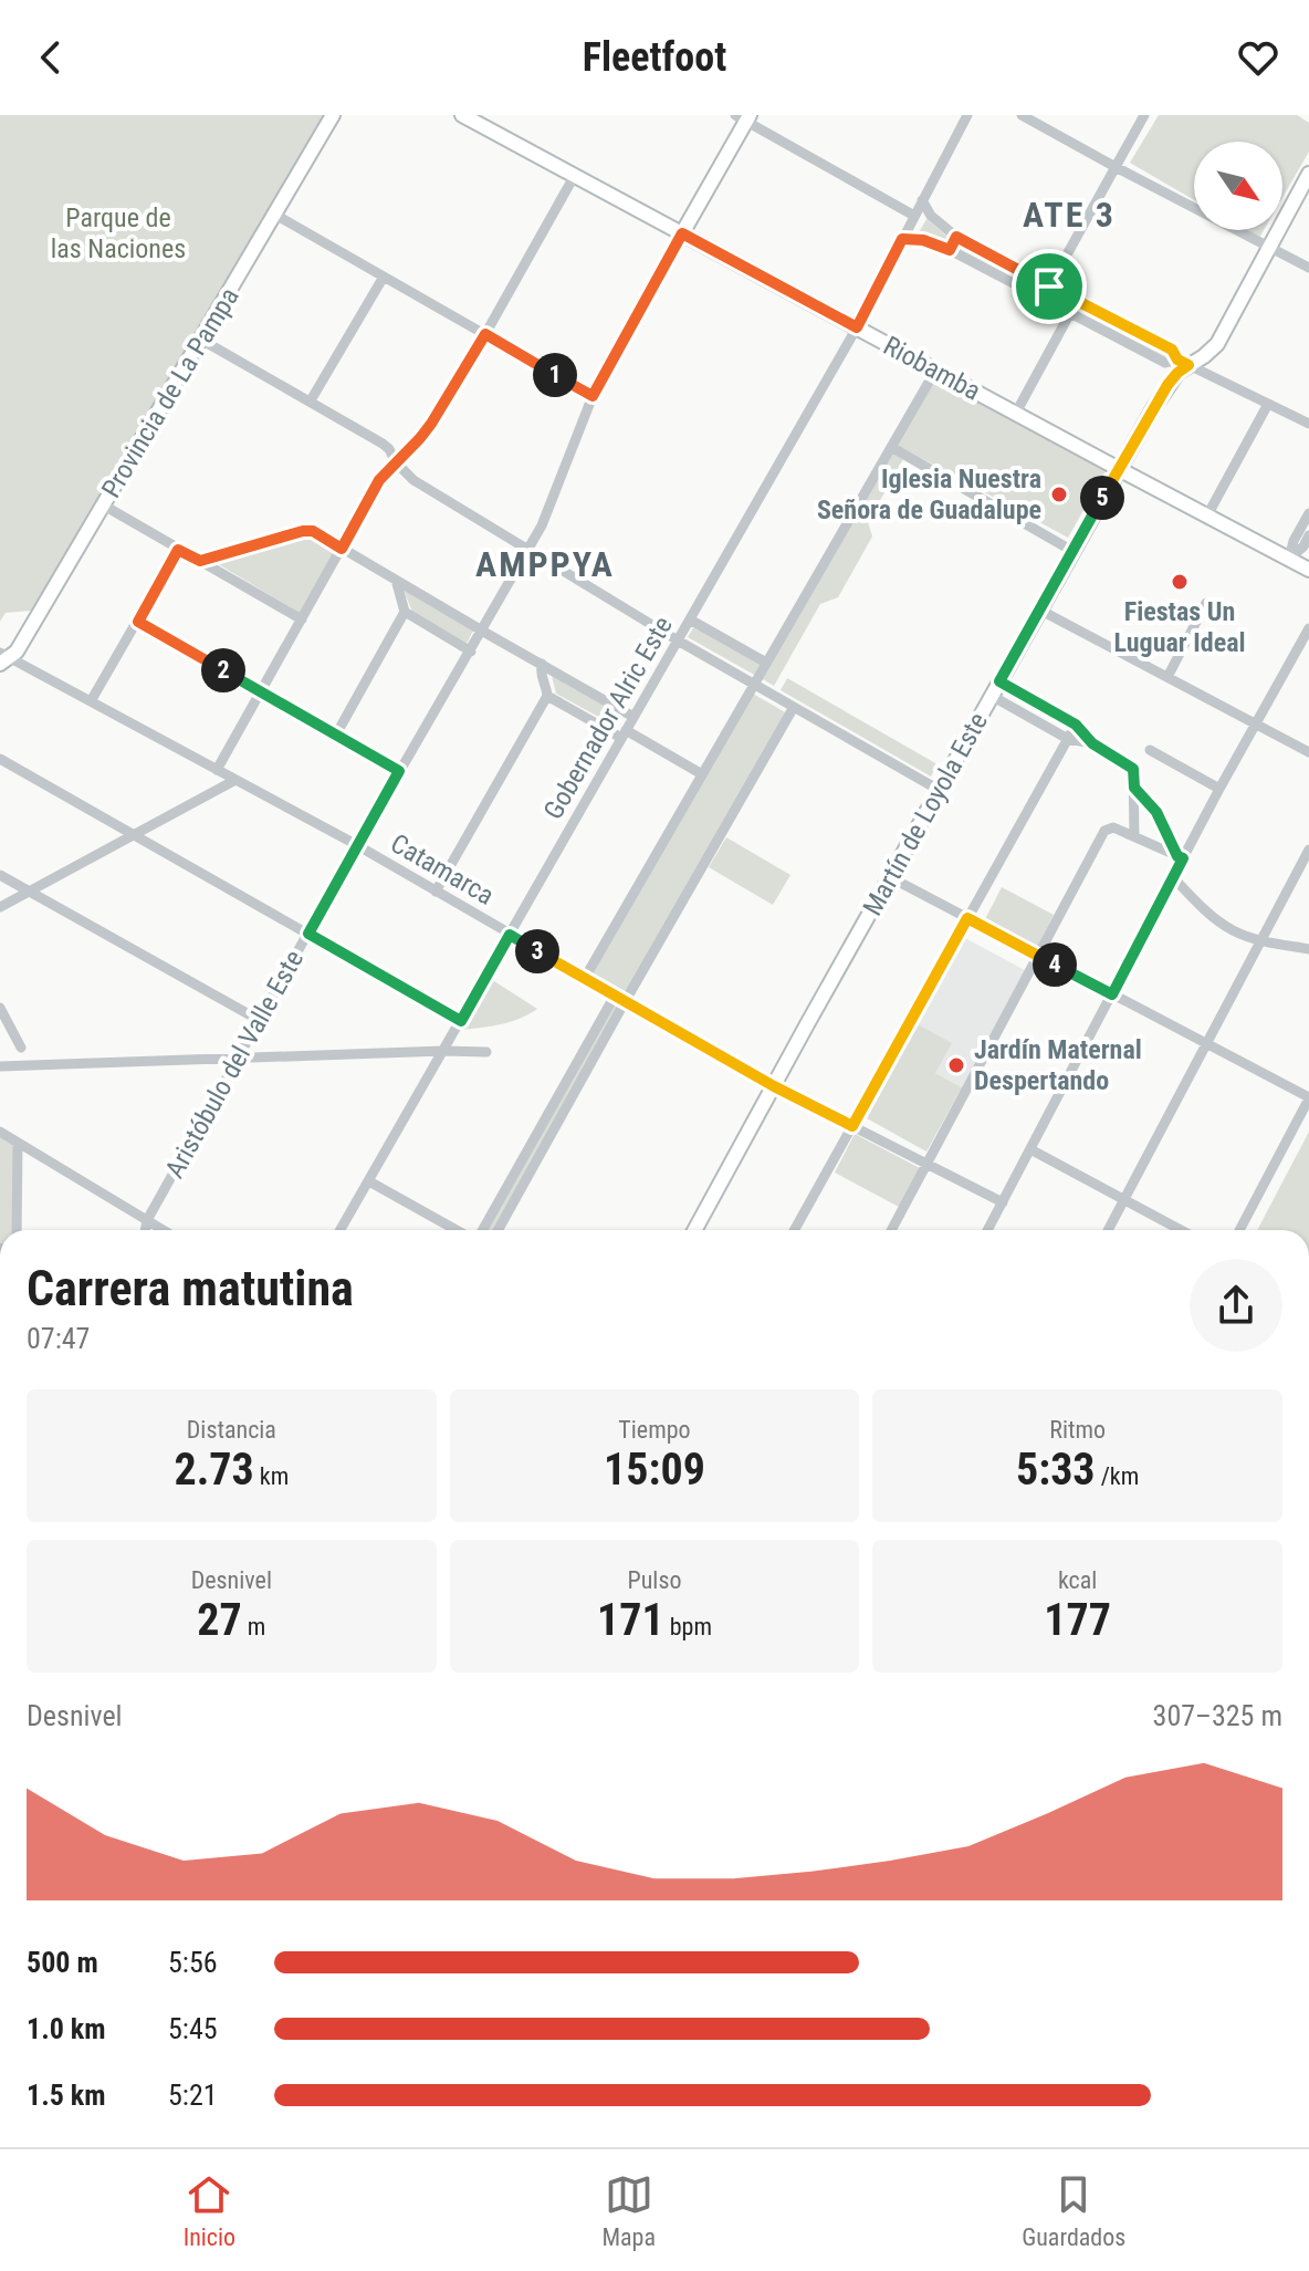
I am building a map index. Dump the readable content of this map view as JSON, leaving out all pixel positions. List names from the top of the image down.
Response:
{
  "streets": {
    "main road": [
      "Riobamba",
      "Provincia de La Pampa",
      "Martín de Loyola Este",
      "Aristóbulo del Valle Este"
    ],
    "street": ["Gobernador Alric Este", "Catamarca"]
  },
  "crossings": [
    ["Riobamba", "Gobernador Alric Este"],
    ["Riobamba", "Martín de Loyola Este"],
    ["Riobamba", "Aristóbulo del Valle Este"],
    ["Provincia de La Pampa", "Catamarca"],
    ["Gobernador Alric Este", "Catamarca"],
    ["Martín de Loyola Este", "Catamarca"],
    ["Catamarca", "Aristóbulo del Valle Este"]
  ],
  "districts": ["ATE 3", "AMPPYA"],
  "parks": ["Parque de las Naciones"],
  "places": ["Iglesia Nuestra Señora de Guadalupe", "Fiestas Un Luguar Ideal", "Jardín Maternal Despertando"],
  "north": "bottom right",
  "page": {
    "header": "Fleetfoot",
    "pins": [
      "1",
      "5",
      "2",
      "3",
      "4"
    ],
    "heading": ["Carrera matutina", "07:47"],
    "stats": [
      ["Distancia", "2.73 km"],
      ["Tiempo", "15:09"],
      ["Ritmo", "5:33 /km"],
      ["Desnivel", "27 m"],
      ["Pulso", "171 bpm"],
      ["kcal", "177"]
    ],
    "chart": ["Desnivel", "307–325 m"],
    "list": [
      {
        "name": "500 m",
        "note": "5:56"
      },
      {
        "name": "1.0 km",
        "note": "5:45"
      },
      {
        "name": "1.5 km",
        "note": "5:21"
      }
    ],
    "tabs": ["Inicio", "Mapa", "Guardados"]
  }
}
